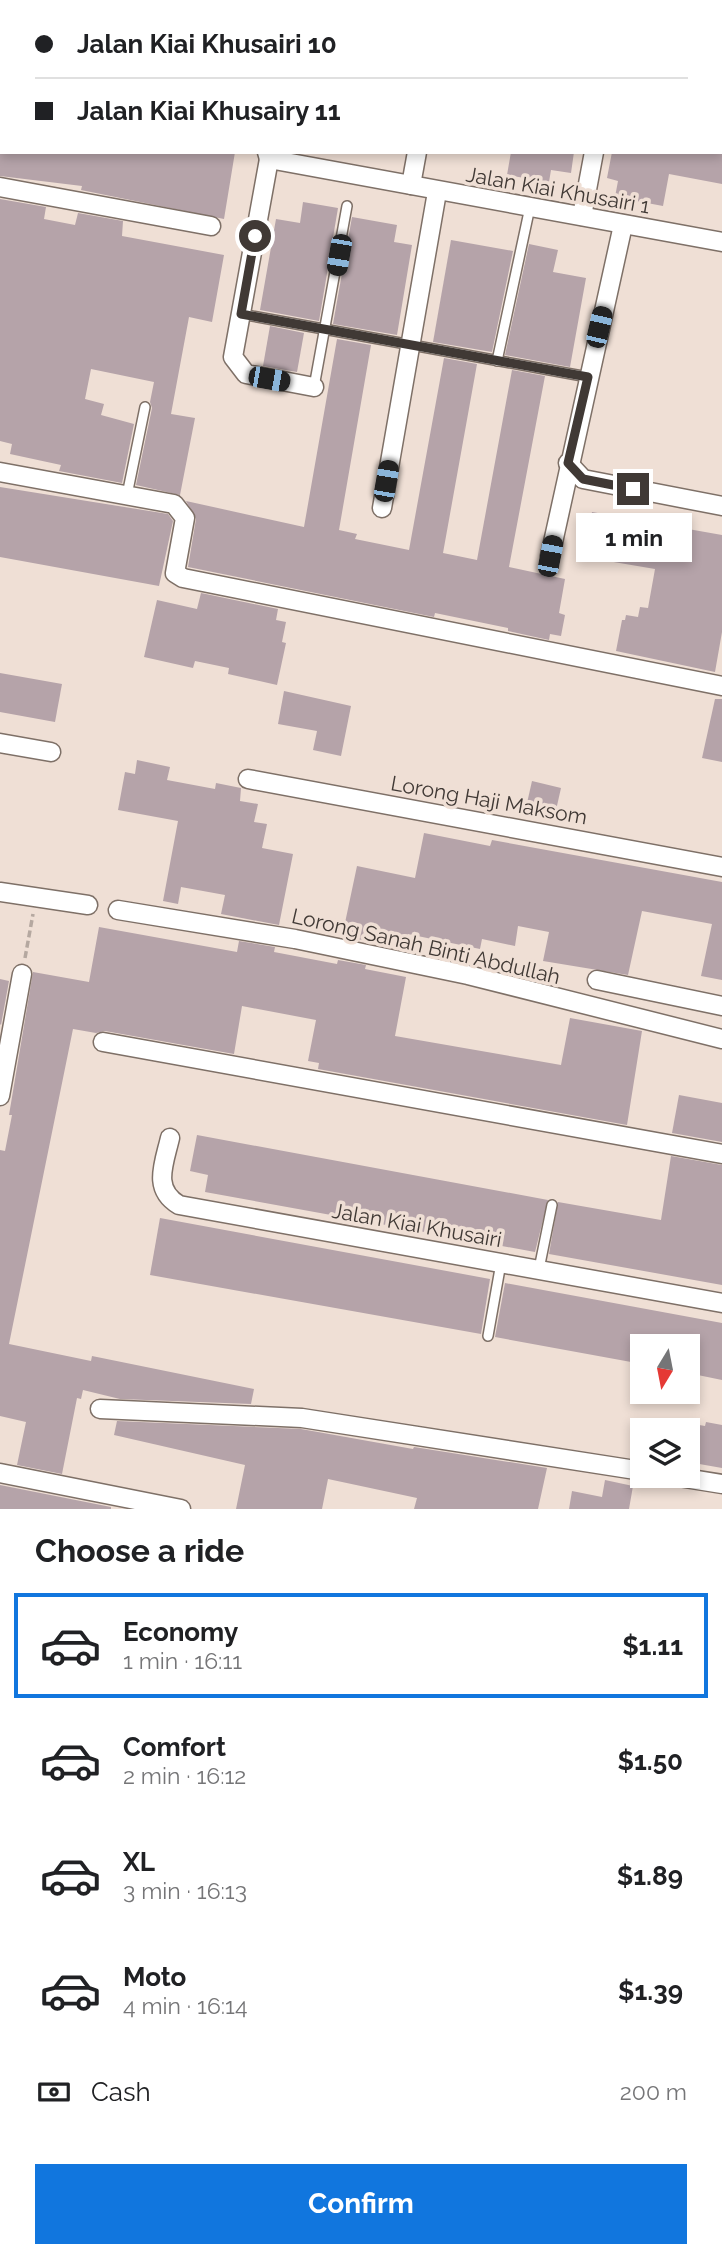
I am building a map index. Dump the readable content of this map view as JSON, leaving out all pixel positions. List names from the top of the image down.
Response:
{
  "streets": {
    "street": [
      "Jalan Kiai Khusairi 1",
      "Lorong Haji Maksom",
      "Lorong Sanah Binti Abdullah",
      "Jalan Kiai Khusairi"
    ]
  },
  "north": "bottom",
  "page": {
    "banner": ["Jalan Kiai Khusairi 10", "Jalan Kiai Khusairy 11"],
    "bubble": "1 min",
    "heading": "Choose a ride",
    "list": [
      {
        "name": "Economy",
        "note": "1 min · 16:11",
        "value": "$1.11"
      },
      {
        "name": "Comfort",
        "note": "2 min · 16:12",
        "value": "$1.50"
      },
      {
        "name": "XL",
        "note": "3 min · 16:13",
        "value": "$1.89"
      },
      {
        "name": "Moto",
        "note": "4 min · 16:14",
        "value": "$1.39"
      }
    ],
    "pay": ["Cash", "200 m"],
    "buttons": "Confirm"
  }
}
